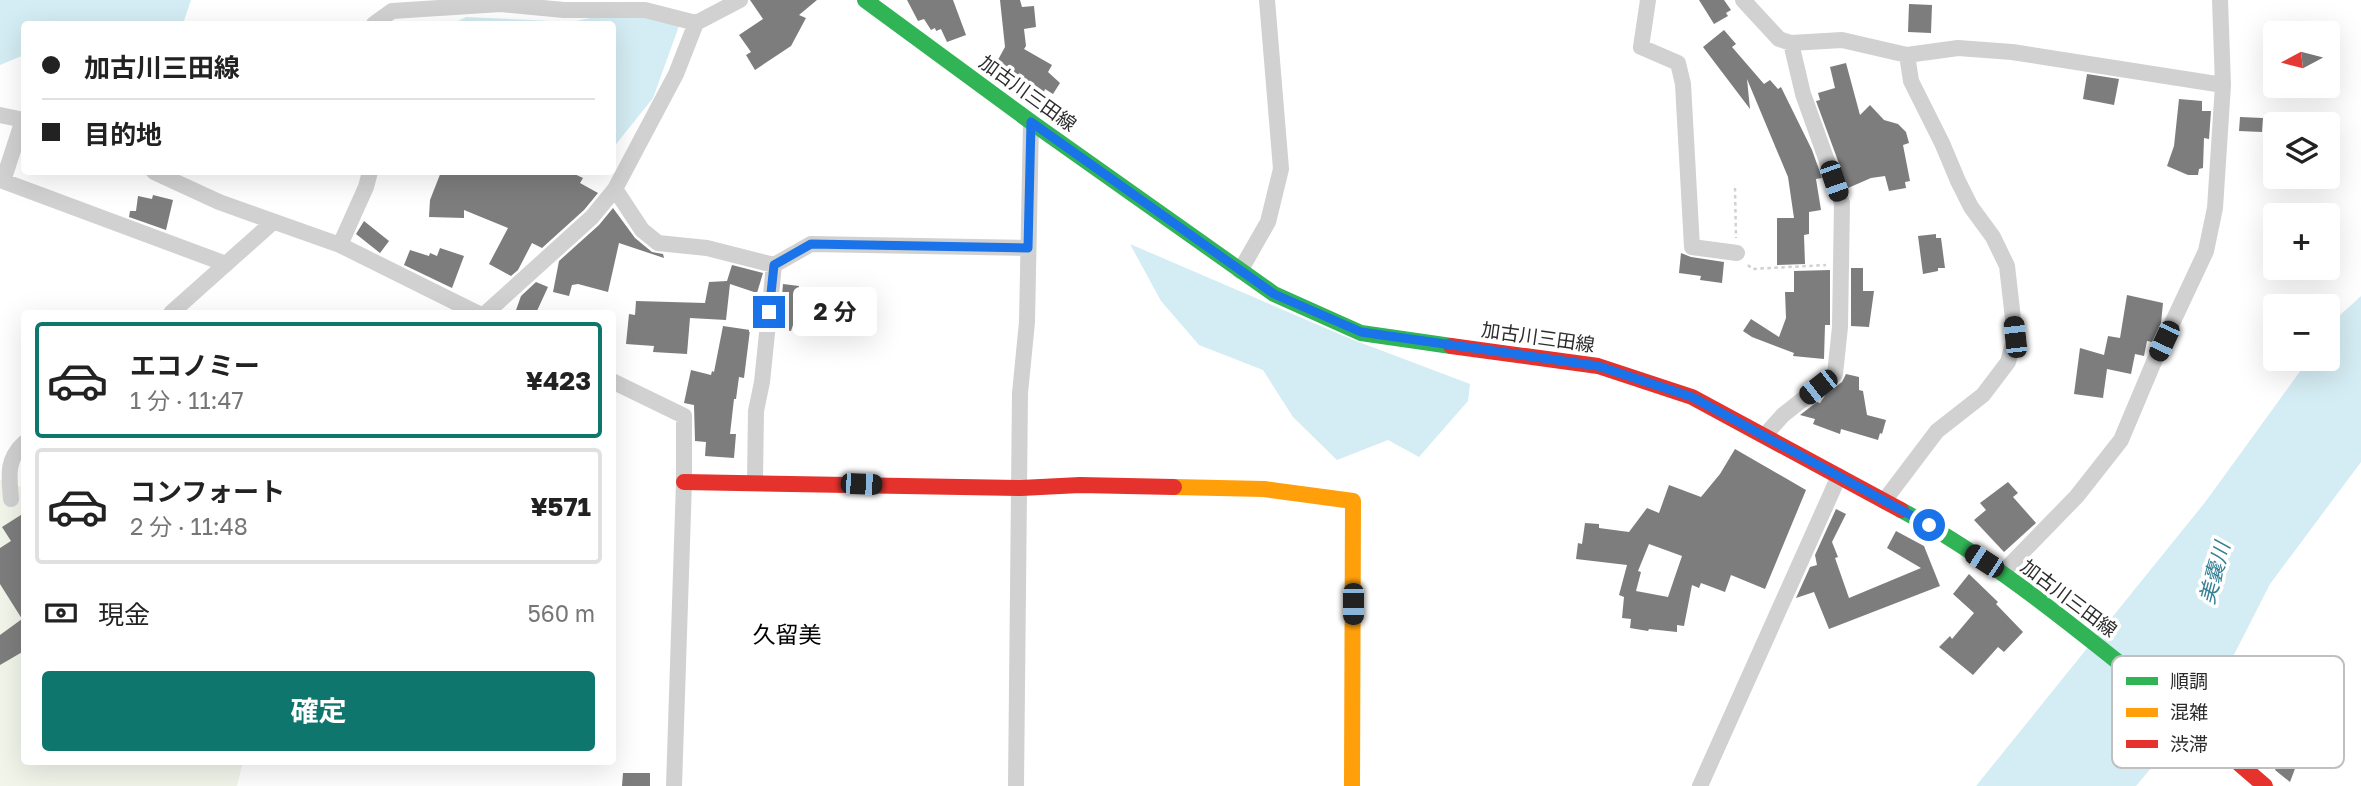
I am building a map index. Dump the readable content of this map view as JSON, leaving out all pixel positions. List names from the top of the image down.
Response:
{
  "streets": {
    "main road": ["加古川三田線"]
  },
  "districts": ["久留美"],
  "water": ["美嚢川"],
  "legend": ["順調", "混雑", "渋滞"],
  "north": "left",
  "page": {
    "map_buttons": ["+", "−"],
    "banner": ["加古川三田線", "目的地"],
    "bubble": "2 分",
    "list": [
      {
        "name": "エコノミー",
        "note": "1 分 · 11:47",
        "value": "¥423"
      },
      {
        "name": "コンフォート",
        "note": "2 分 · 11:48",
        "value": "¥571"
      }
    ],
    "pay": ["現金", "560 m"],
    "buttons": "確定"
  }
}
